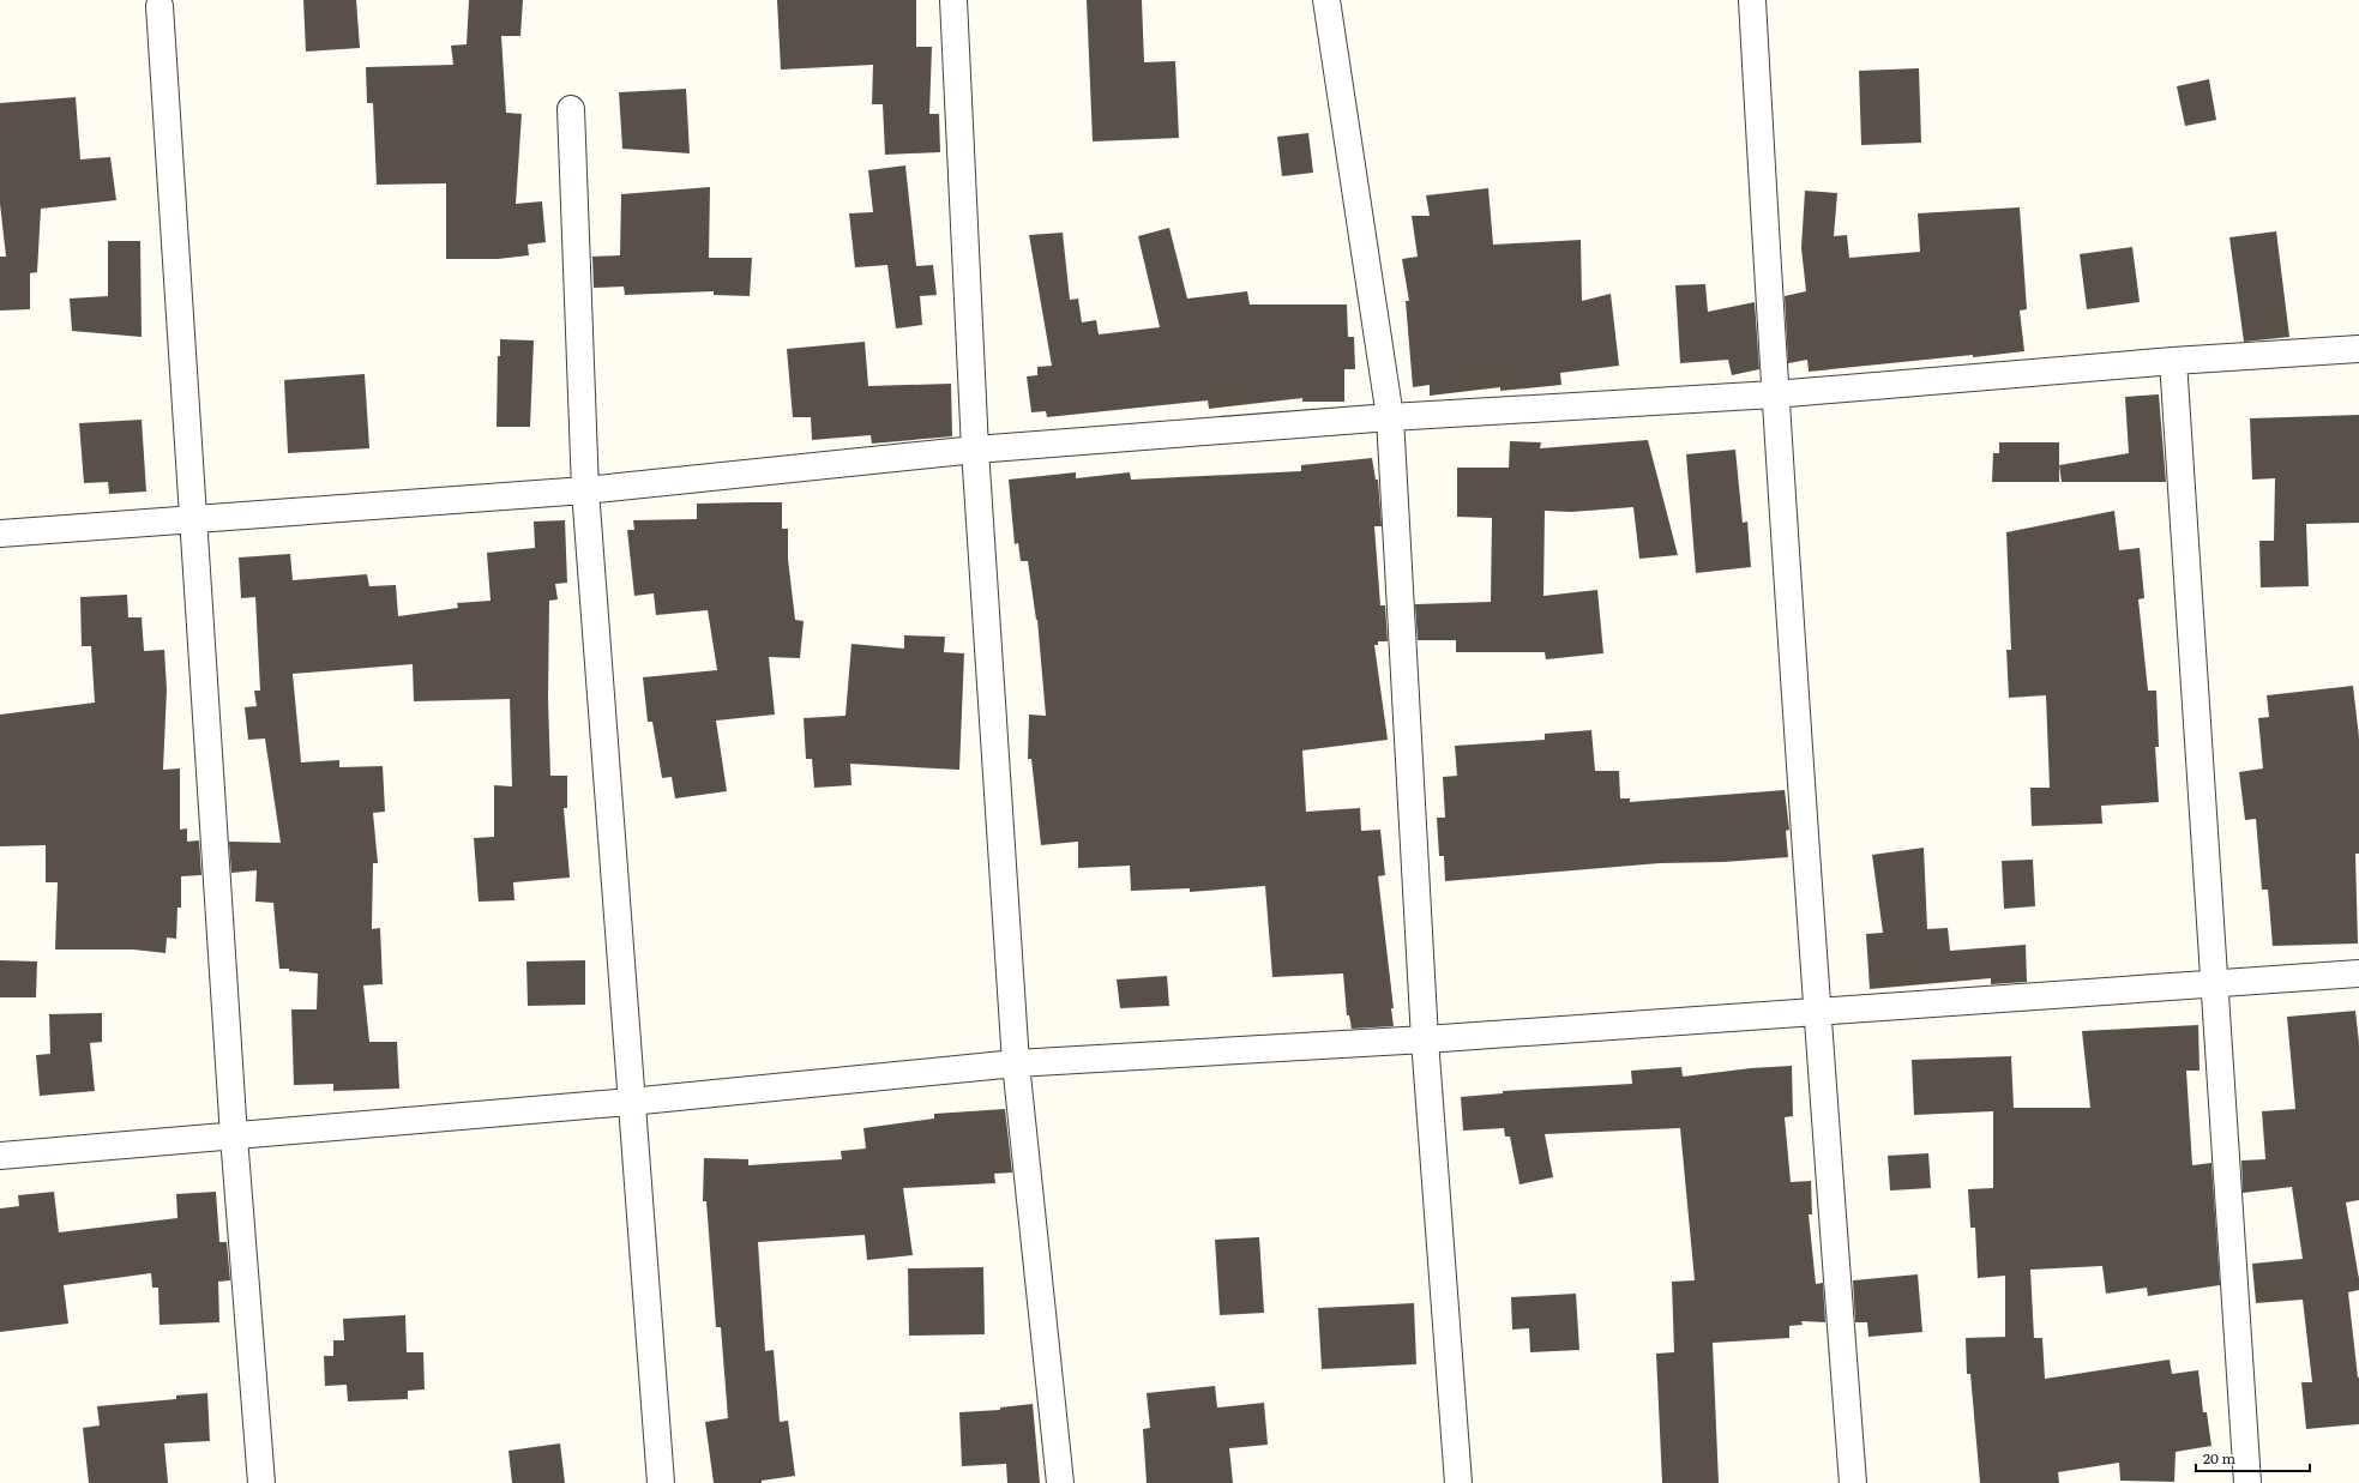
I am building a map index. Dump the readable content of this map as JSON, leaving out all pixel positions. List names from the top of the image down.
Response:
{
  "scale_bar": "20 m"
}
